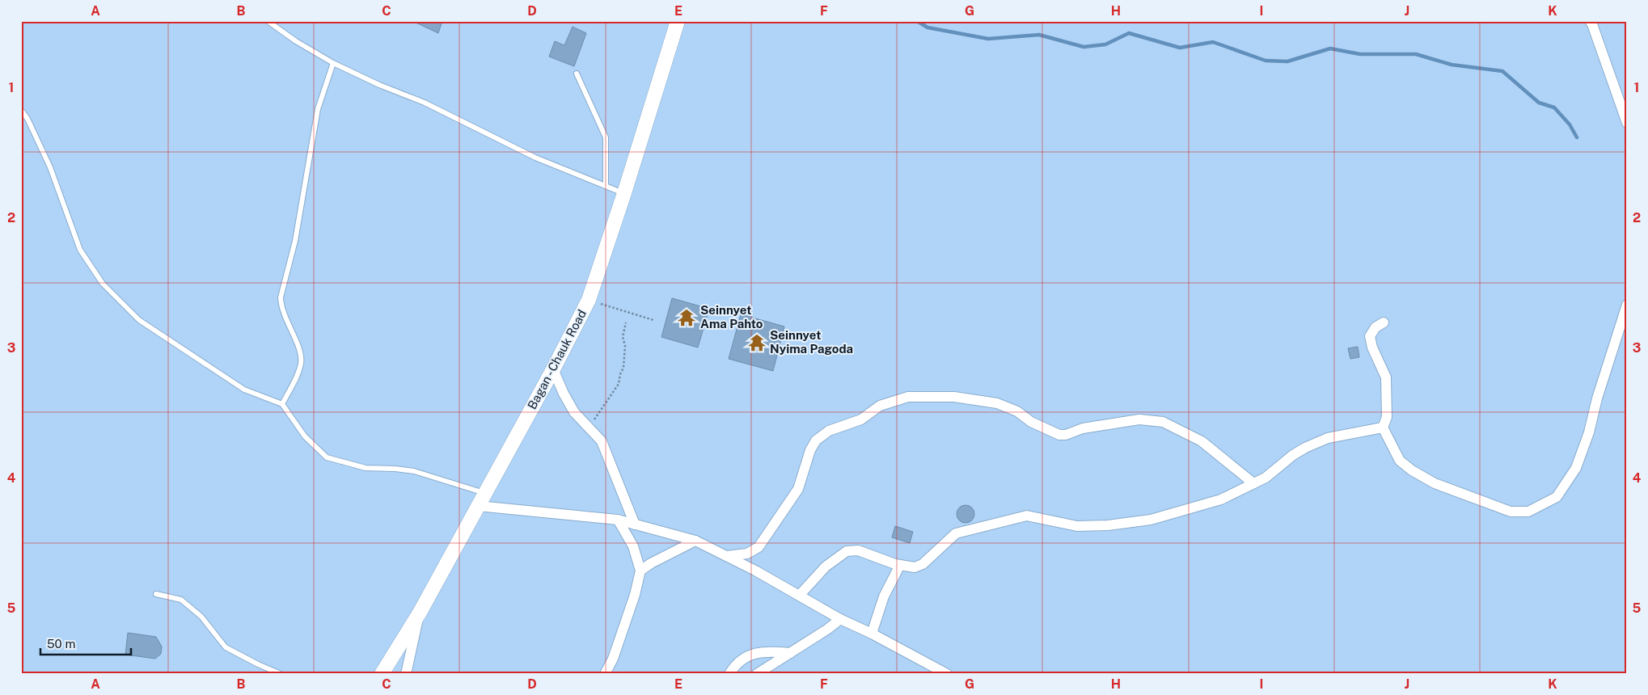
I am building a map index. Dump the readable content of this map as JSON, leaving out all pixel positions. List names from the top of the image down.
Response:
{
  "streets": {
    "main road": ["Bagan - Chauk Road"]
  },
  "places": {
    "temple": ["Seinnyet Ama Pahto", "Seinnyet Nyima Pagoda"]
  },
  "scale_bar": "50 m",
  "grid": {
    "columns": [
      "A",
      "B",
      "C",
      "D",
      "E",
      "F",
      "G",
      "H",
      "I",
      "J",
      "K"
    ],
    "rows": [
      "1",
      "2",
      "3",
      "4",
      "5"
    ]
  }
}
